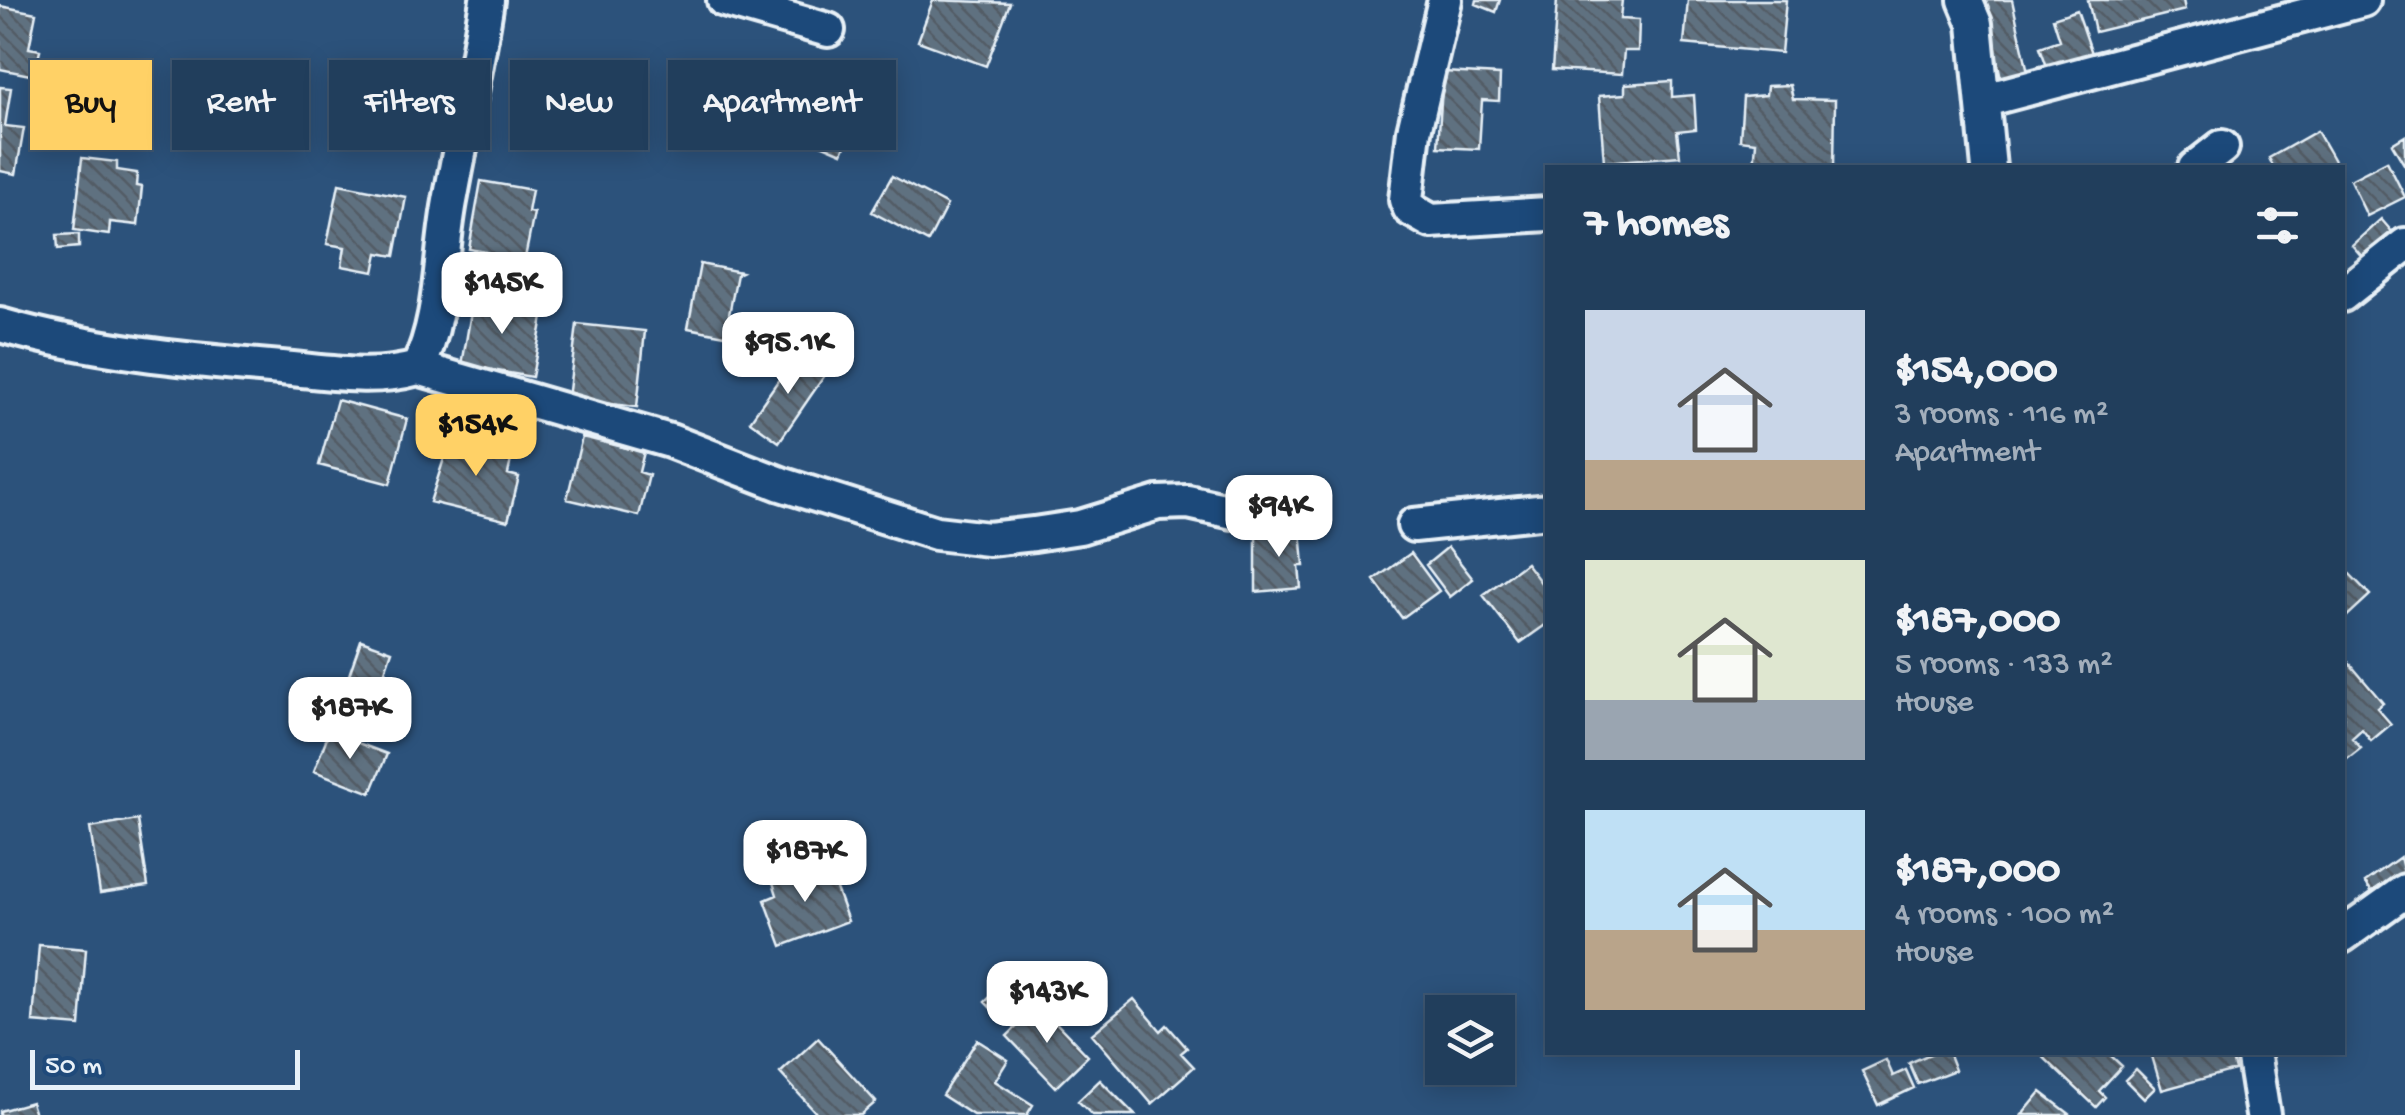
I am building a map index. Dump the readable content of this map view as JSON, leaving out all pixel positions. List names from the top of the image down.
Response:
{
  "scale_bar": "50 m",
  "page": {
    "chip": [
      "Buy",
      "Rent",
      "Filters",
      "New",
      "Apartment"
    ],
    "heading": "7 homes",
    "price": [
      "$145K",
      "$95.1K",
      "$154K",
      "$94K",
      "$187K",
      "$187K",
      "$143K"
    ],
    "list": [
      {
        "name": "$154,000",
        "note": "3 rooms · 116 m² · Apartment"
      },
      {
        "name": "$187,000",
        "note": "5 rooms · 133 m² · House"
      },
      {
        "name": "$187,000",
        "note": "4 rooms · 100 m² · House"
      }
    ],
    "scale": "50 m"
  }
}
